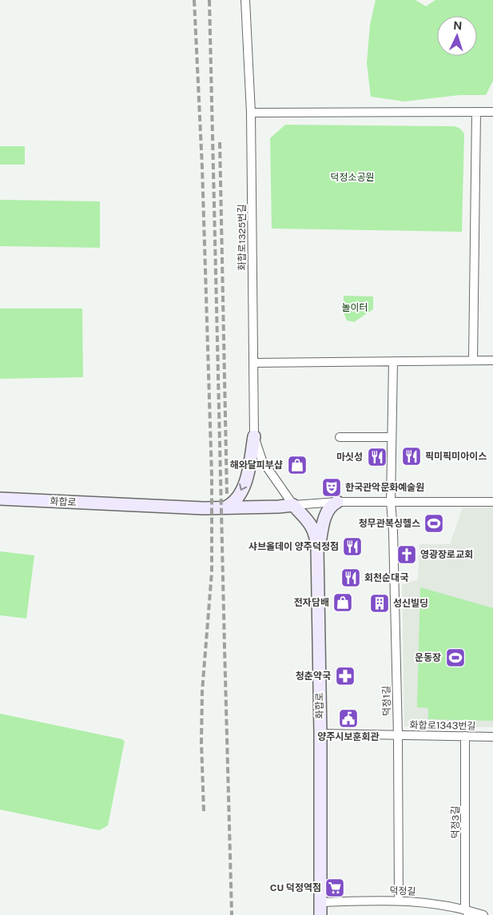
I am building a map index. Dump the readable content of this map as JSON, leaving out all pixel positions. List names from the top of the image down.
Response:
{
  "streets": {
    "main road": ["화합로"],
    "street": [
      "화합로1325번길",
      "덕정1길",
      "화합로1343번길",
      "덕정3길",
      "덕정길"
    ]
  },
  "crossings": [
    ["화합로1325번길", "화합로"],
    ["화합로", "덕정1길"],
    ["화합로", "화합로1343번길"],
    ["화합로", "덕정길"],
    ["덕정1길", "화합로1343번길"],
    ["덕정1길", "덕정길"],
    ["화합로1343번길", "덕정3길"],
    ["덕정3길", "덕정길"]
  ],
  "parks": ["덕정소공원", "놀이터"],
  "places": {
    "restaurant": [
      "픽미픽미아이스",
      "마싯성",
      "샤브올데이 양주덕정점",
      "회천순대국"
    ],
    "shop": ["해와달피부샵", "전자담배"],
    "theatre": ["한국관악문화예술원"],
    "sports": ["청무관복싱헬스", "운동장"],
    "church": ["영광장로교회"],
    "building": ["성신빌딩"],
    "pharmacy": ["청춘약국"],
    "public building": ["양주시보훈회관"],
    "supermarket": ["CU 덕정역점"]
  },
  "north": "top"
}
